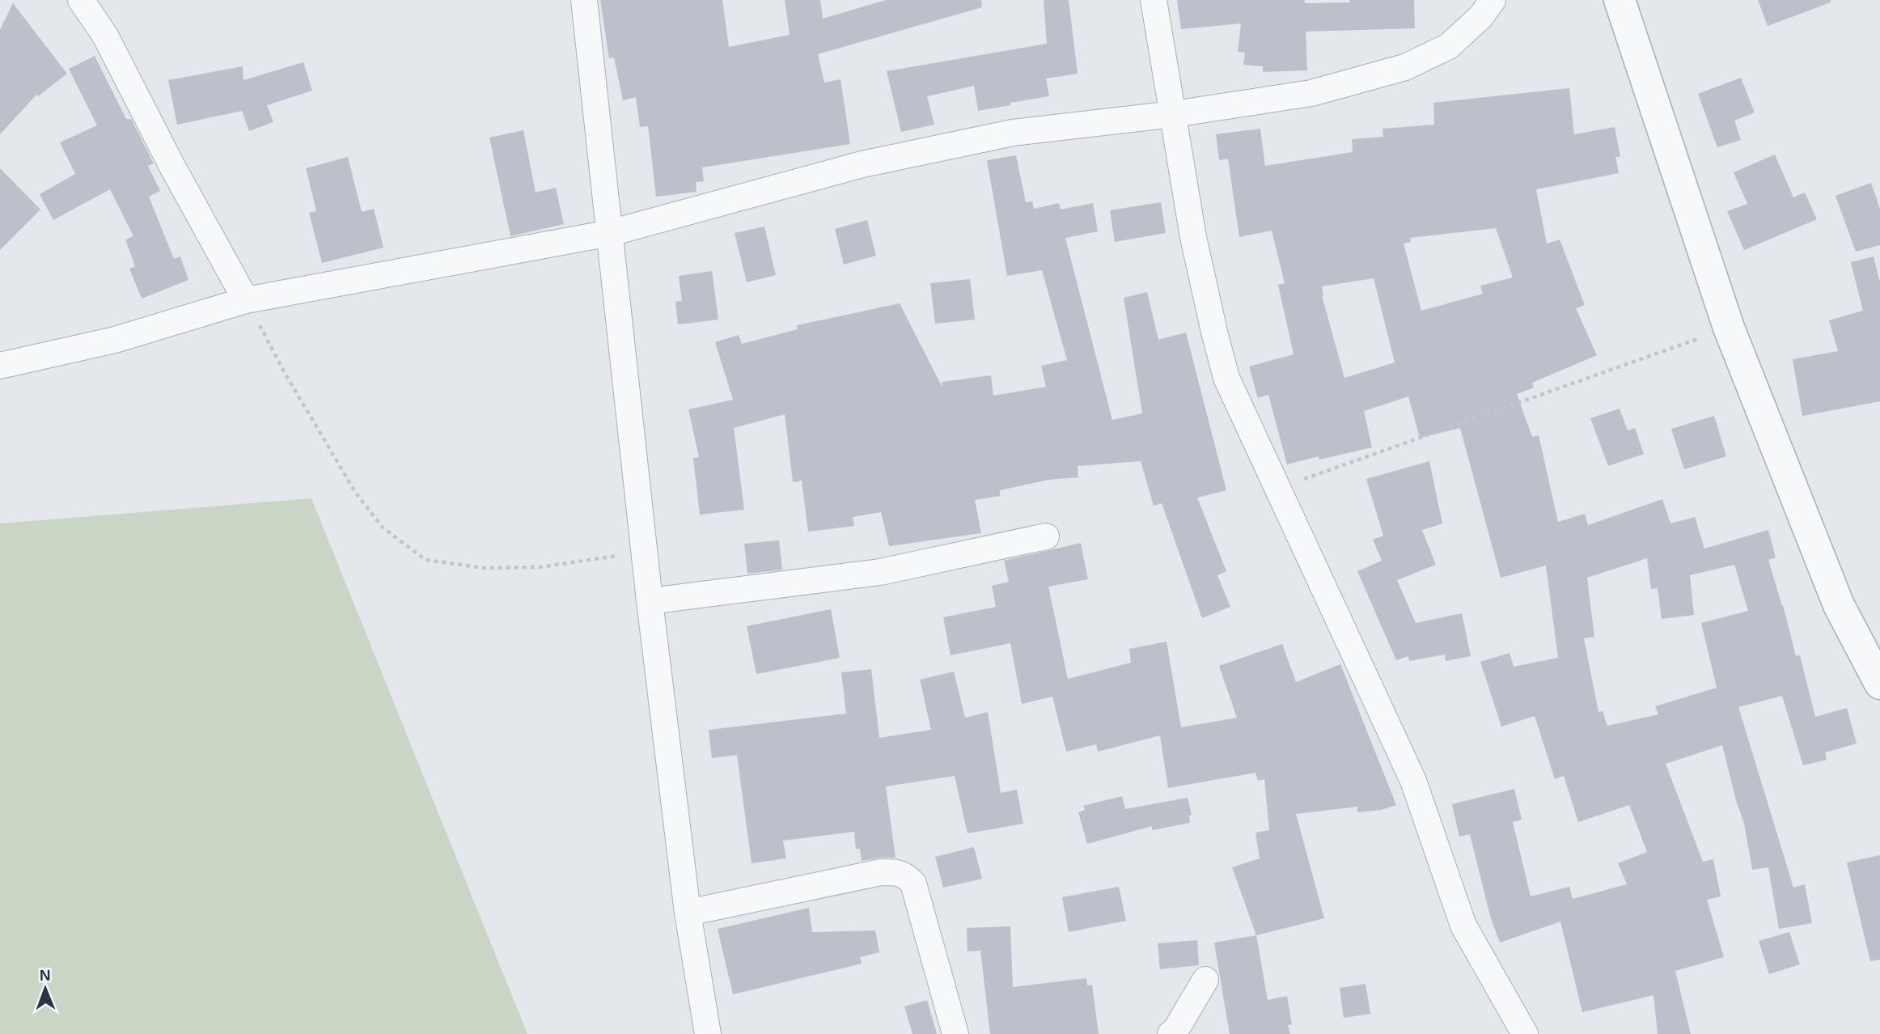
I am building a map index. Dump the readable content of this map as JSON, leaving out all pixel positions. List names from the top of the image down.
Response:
{
  "north": "top"
}
